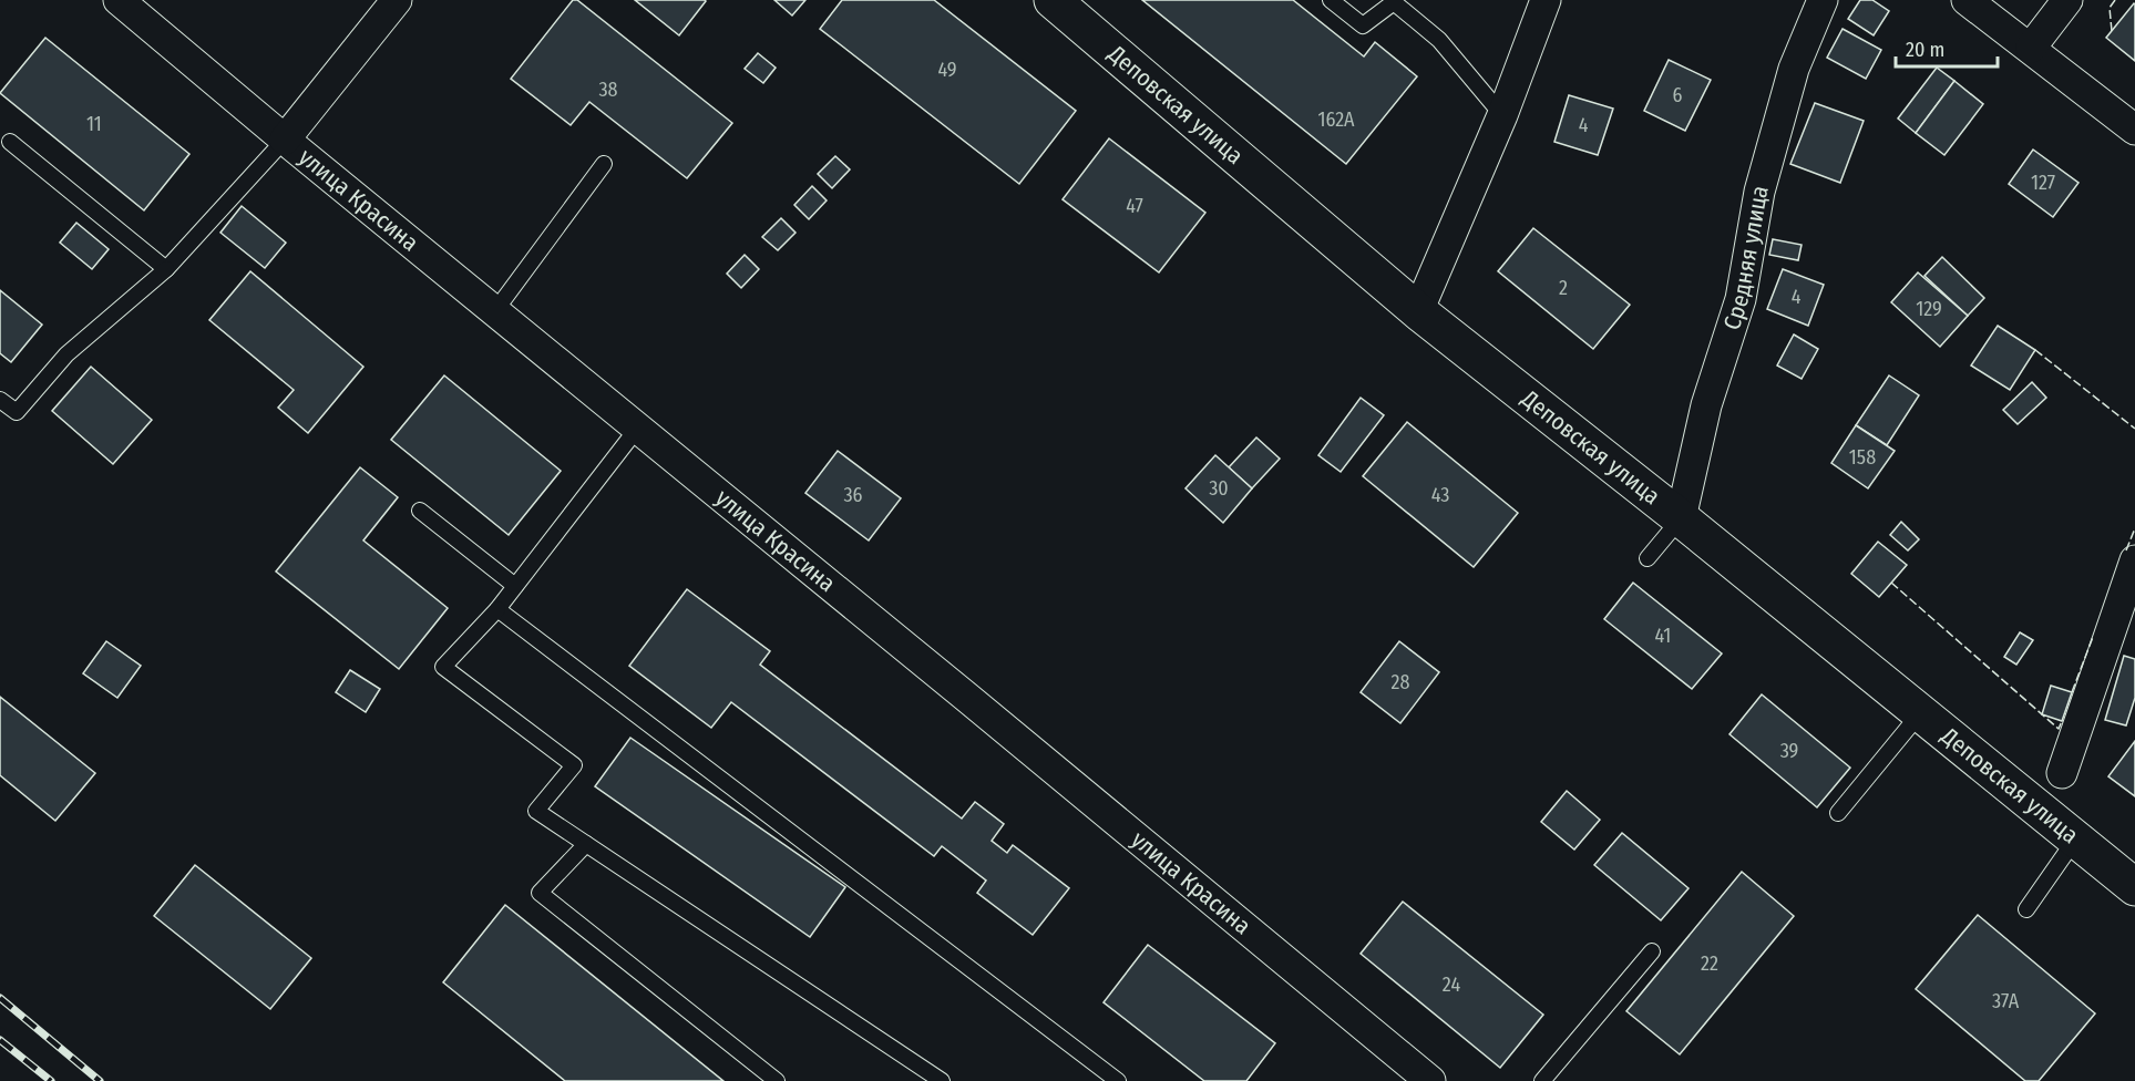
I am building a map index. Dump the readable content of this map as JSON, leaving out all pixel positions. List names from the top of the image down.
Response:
{
  "streets": {
    "main road": ["Деповская улица"],
    "street": ["улица Красина", "Средняя улица"]
  },
  "crossings": [
    ["Деповская улица", "Средняя улица"]
  ],
  "house_numbers": [
    "49",
    "38",
    "6",
    "162А",
    "11",
    "4",
    "127",
    "47",
    "2",
    "4",
    "129",
    "158",
    "30",
    "36",
    "43",
    "41",
    "28",
    "39",
    "22",
    "24",
    "37А"
  ],
  "scale_bar": "20 m"
}
